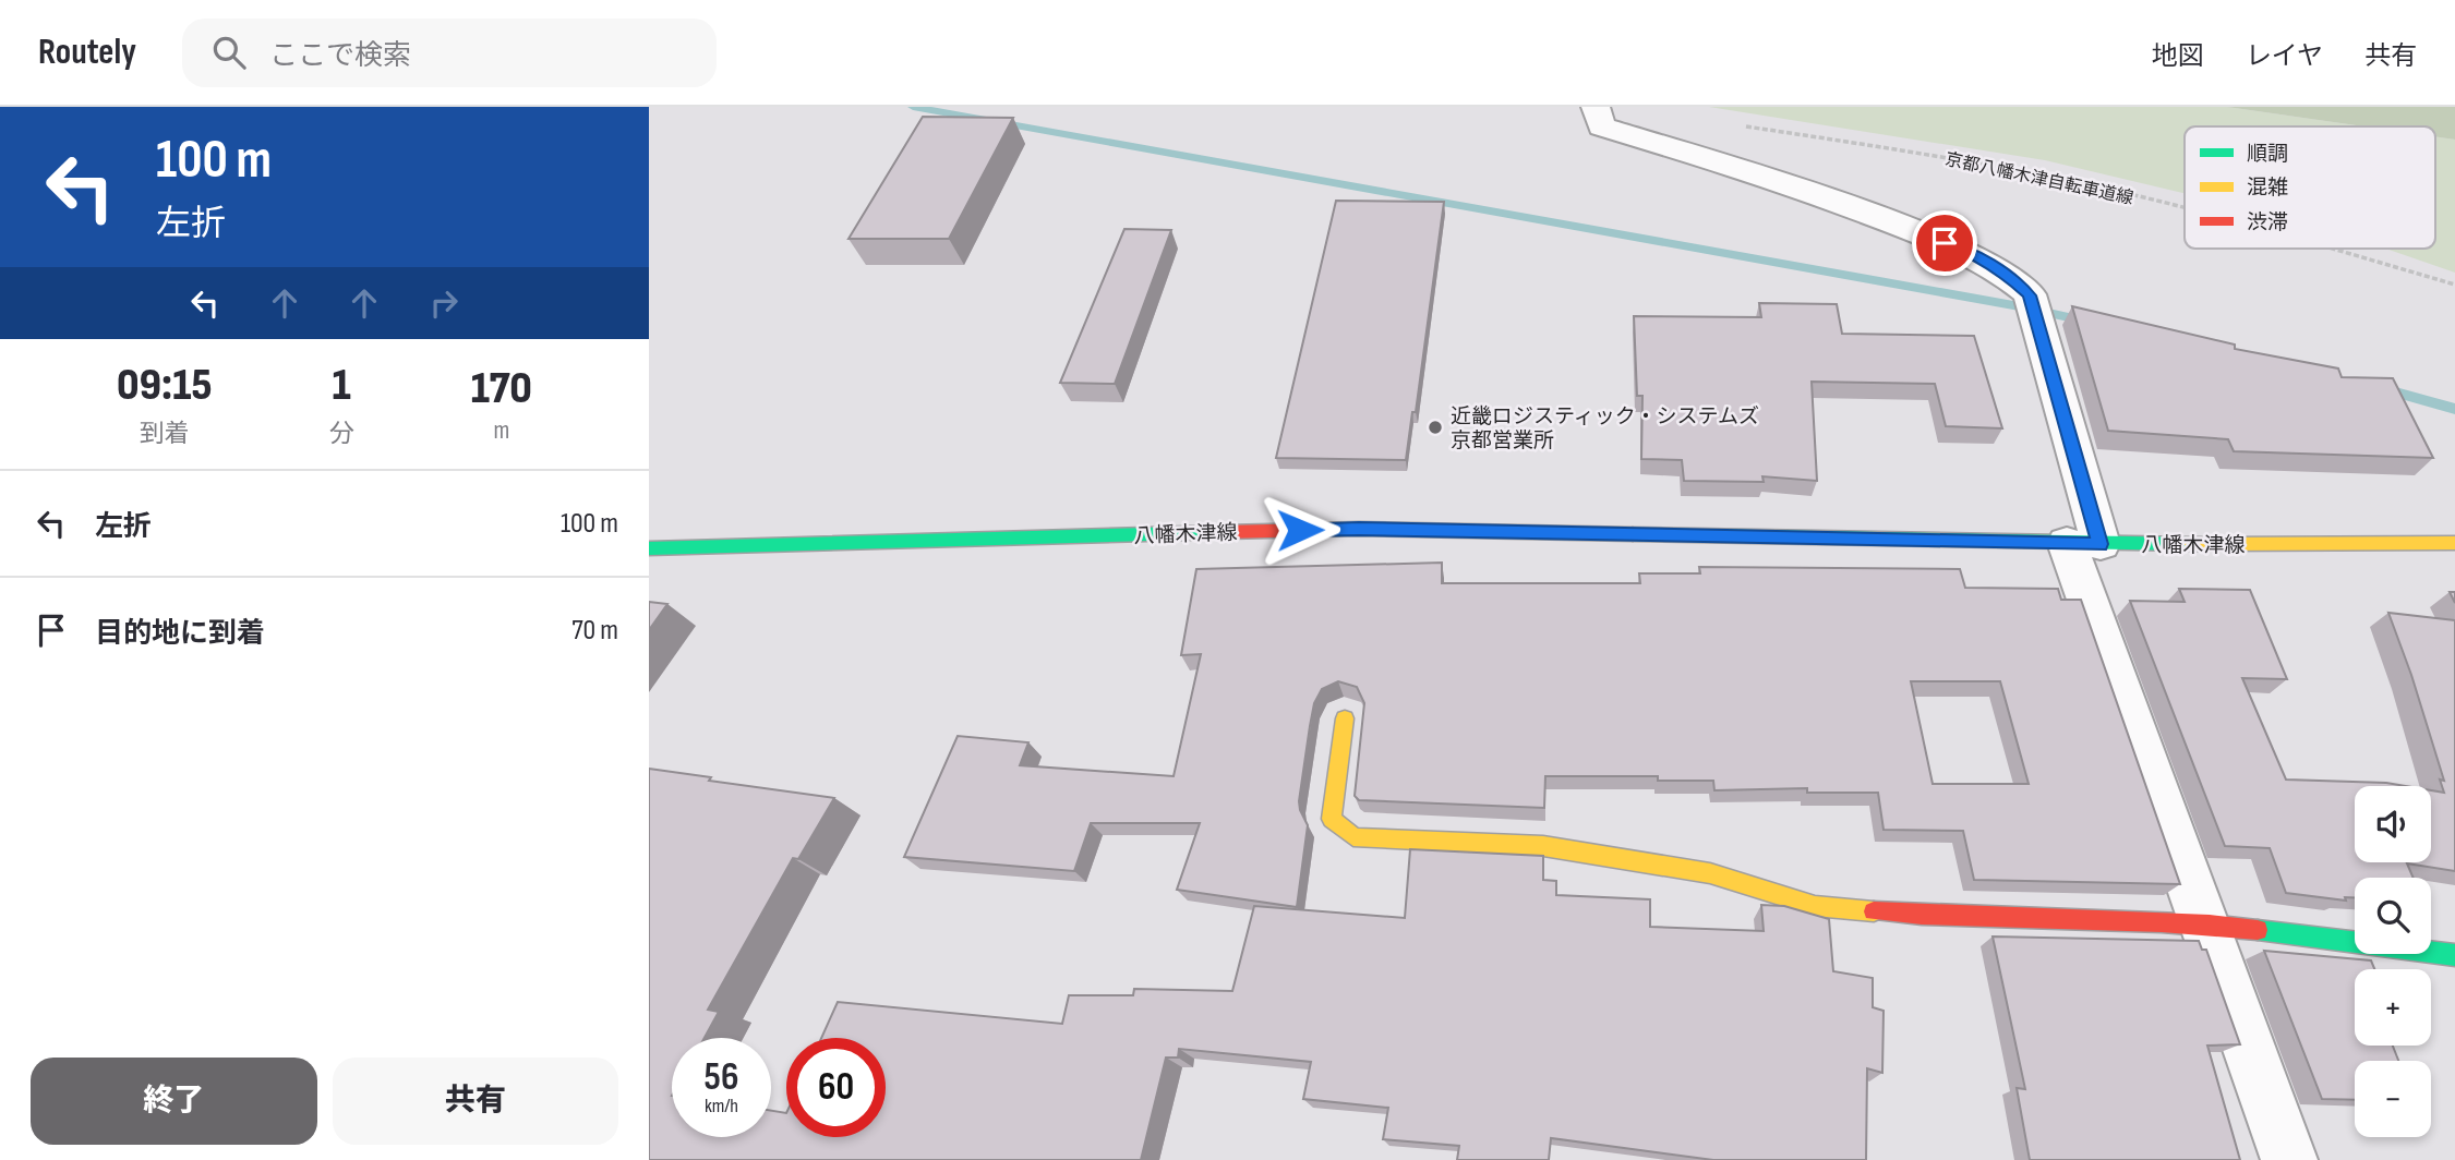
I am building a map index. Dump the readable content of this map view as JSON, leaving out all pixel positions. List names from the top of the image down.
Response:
{
  "streets": {
    "main road": ["八幡木津線"],
    "path": ["京都八幡木津自転車道線"]
  },
  "places": ["近畿ロジスティック・システムズ 京都営業所"],
  "legend": ["順調", "混雑", "渋滞"],
  "page": {
    "header": "Routely",
    "search": "ここで検索",
    "nav": ["地図", "レイヤ", "共有"],
    "turn": ["100 m", "左折"],
    "eta": [
      "09:15",
      "到着",
      "1",
      "分",
      "170",
      "m"
    ],
    "list": [
      {
        "name": "左折",
        "value": "100 m"
      },
      {
        "name": "目的地に到着",
        "value": "70 m"
      }
    ],
    "map_buttons": ["+", "−"],
    "speed": "56 km/h",
    "limit": "60",
    "buttons": ["終了", "共有"]
  }
}
